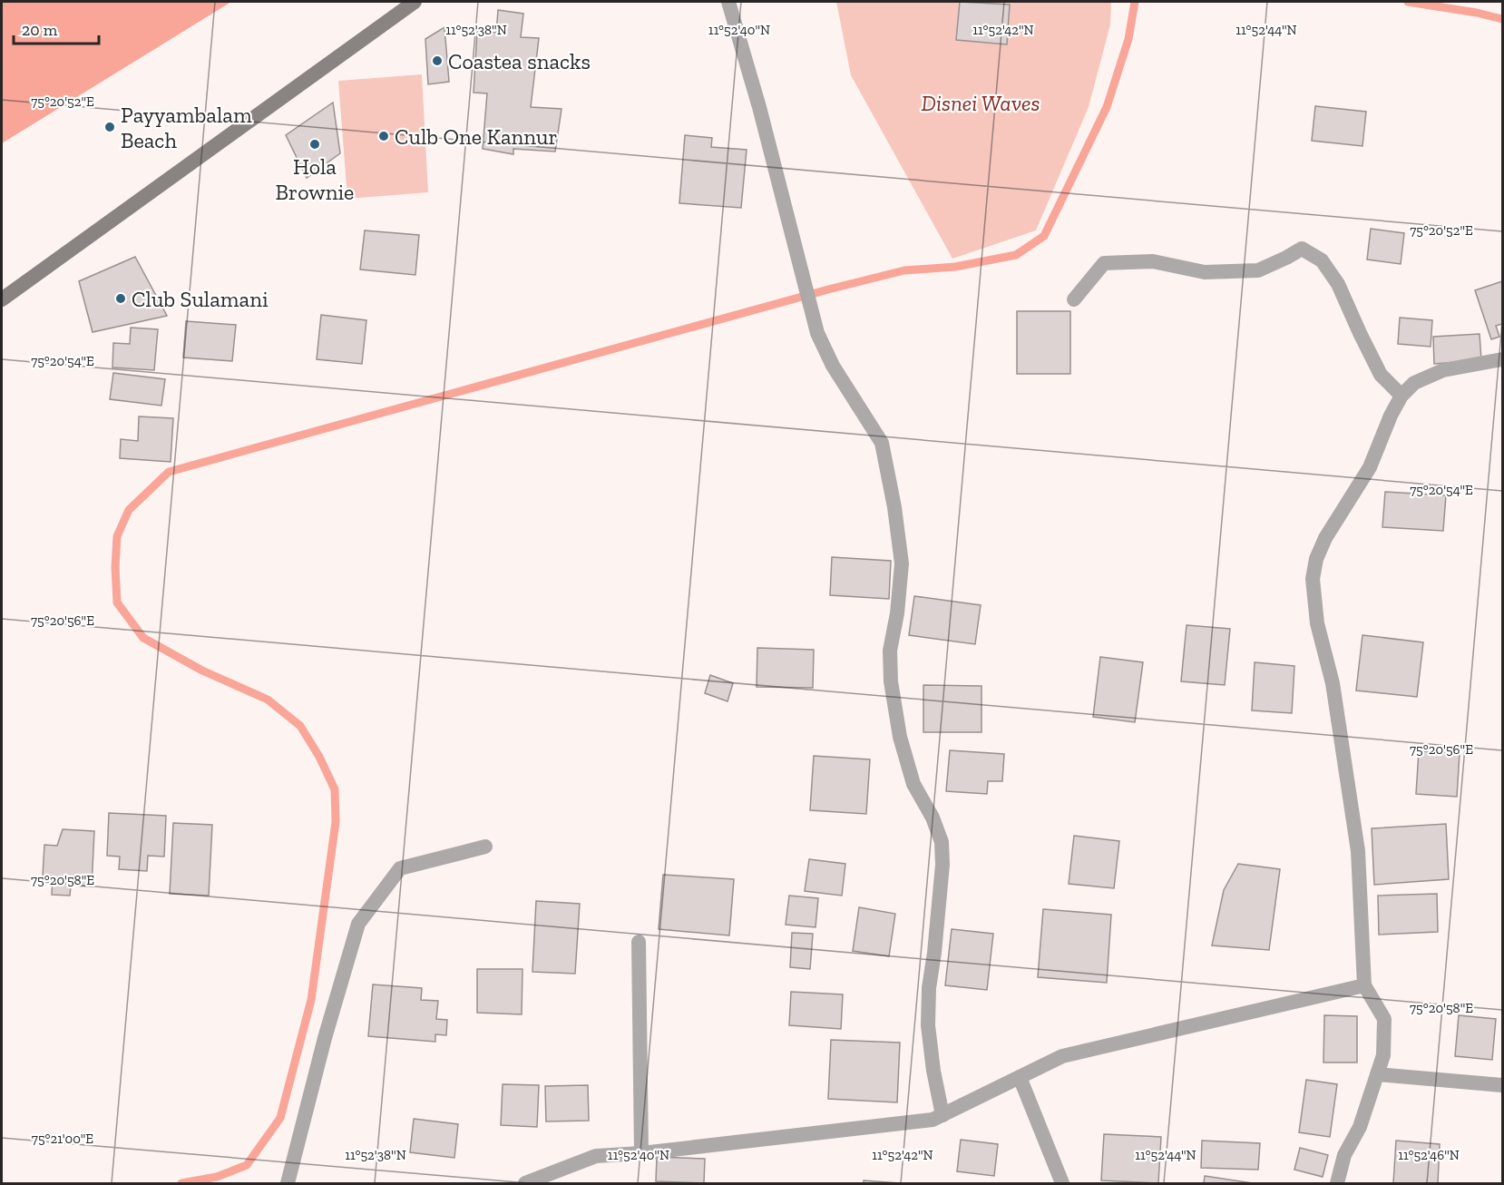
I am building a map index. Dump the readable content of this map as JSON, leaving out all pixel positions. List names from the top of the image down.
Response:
{
  "parks": ["Disnei Waves"],
  "places": [
    "Coastea snacks",
    "Payyambalam Beach",
    "Culb One Kannur",
    "Hola Brownie",
    "Club Sulamani"
  ],
  "scale_bar": "20 m",
  "coordinates": [
    "11°52'38\"N",
    "11°52'40\"N",
    "11°52'42\"N",
    "11°52'44\"N",
    "75°20'52\"E",
    "75°20'54\"E",
    "75°20'56\"E",
    "75°20'58\"E",
    "75°21'00\"E",
    "11°52'46\"N"
  ]
}
